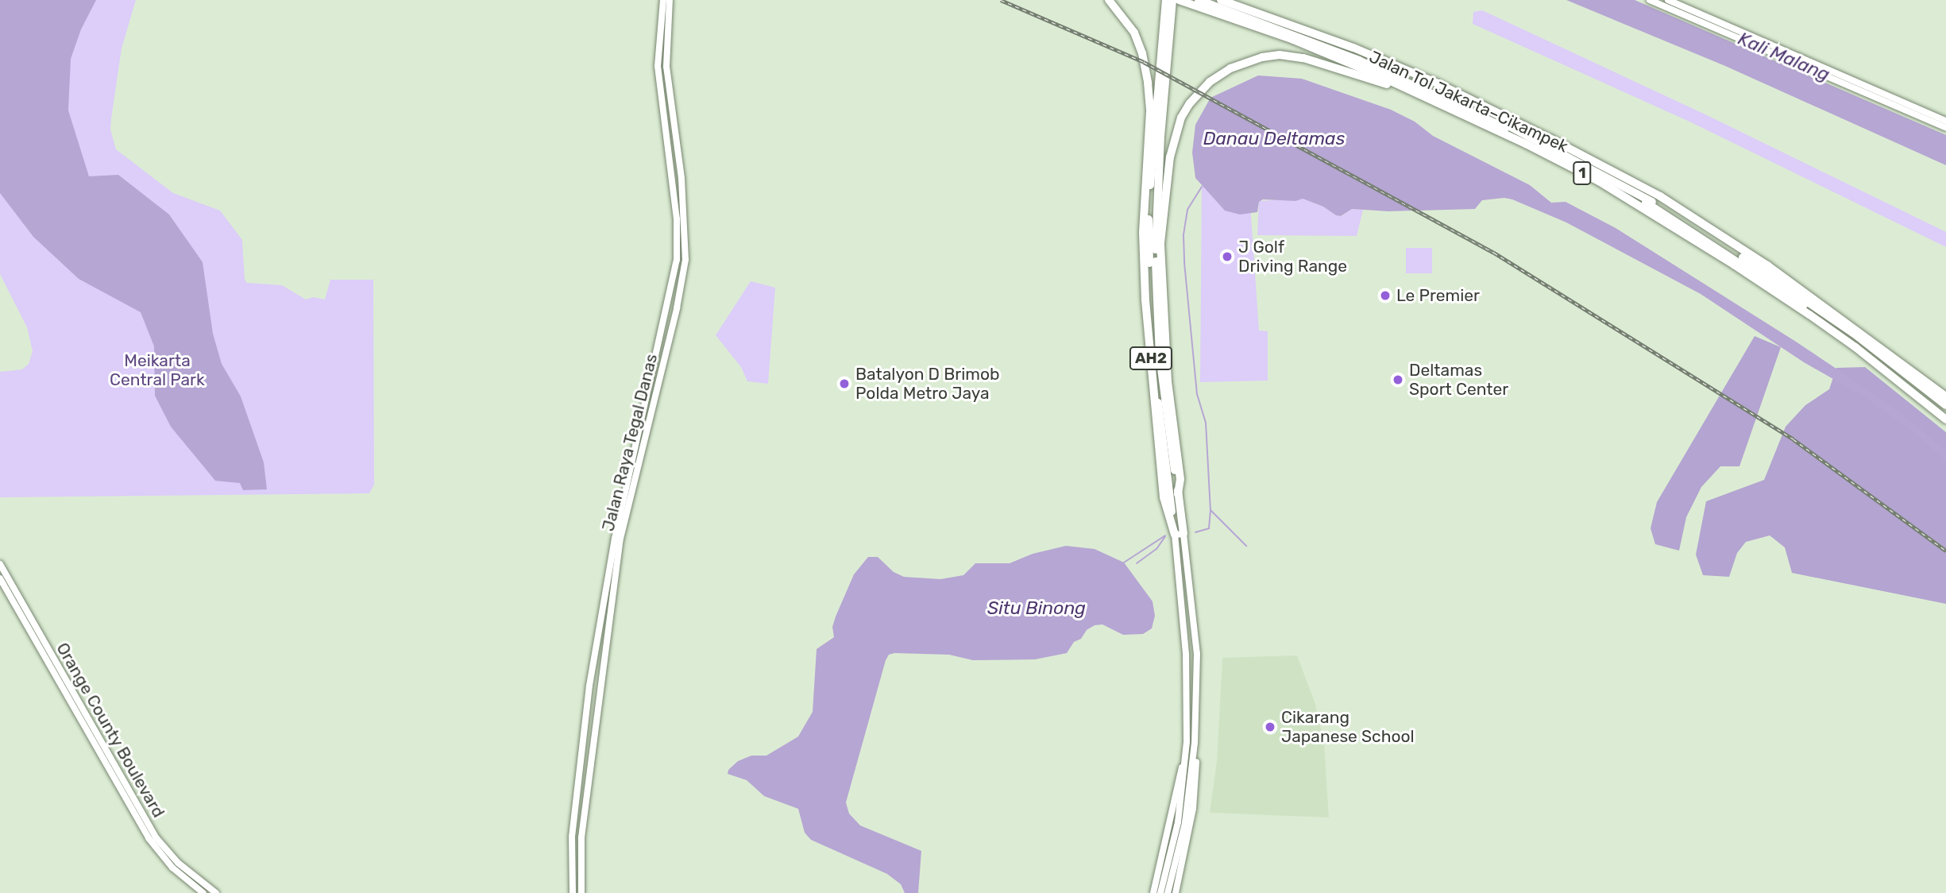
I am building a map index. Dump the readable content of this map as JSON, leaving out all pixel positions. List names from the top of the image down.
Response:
{
  "streets": {
    "highway": ["Jalan Tol Jakarta–Cikampek", "1", "AH2"],
    "main road": ["Jalan Raya Tegal Danas", "Orange County Boulevard"]
  },
  "water": ["Kali Malang", "Danau Deltamas", "Situ Binong"],
  "parks": ["Meikarta Central Park"],
  "places": [
    "J Golf Driving Range",
    "Le Premier",
    "Deltamas Sport Center",
    "Batalyon D Brimob Polda Metro Jaya",
    "Cikarang Japanese School"
  ]
}
